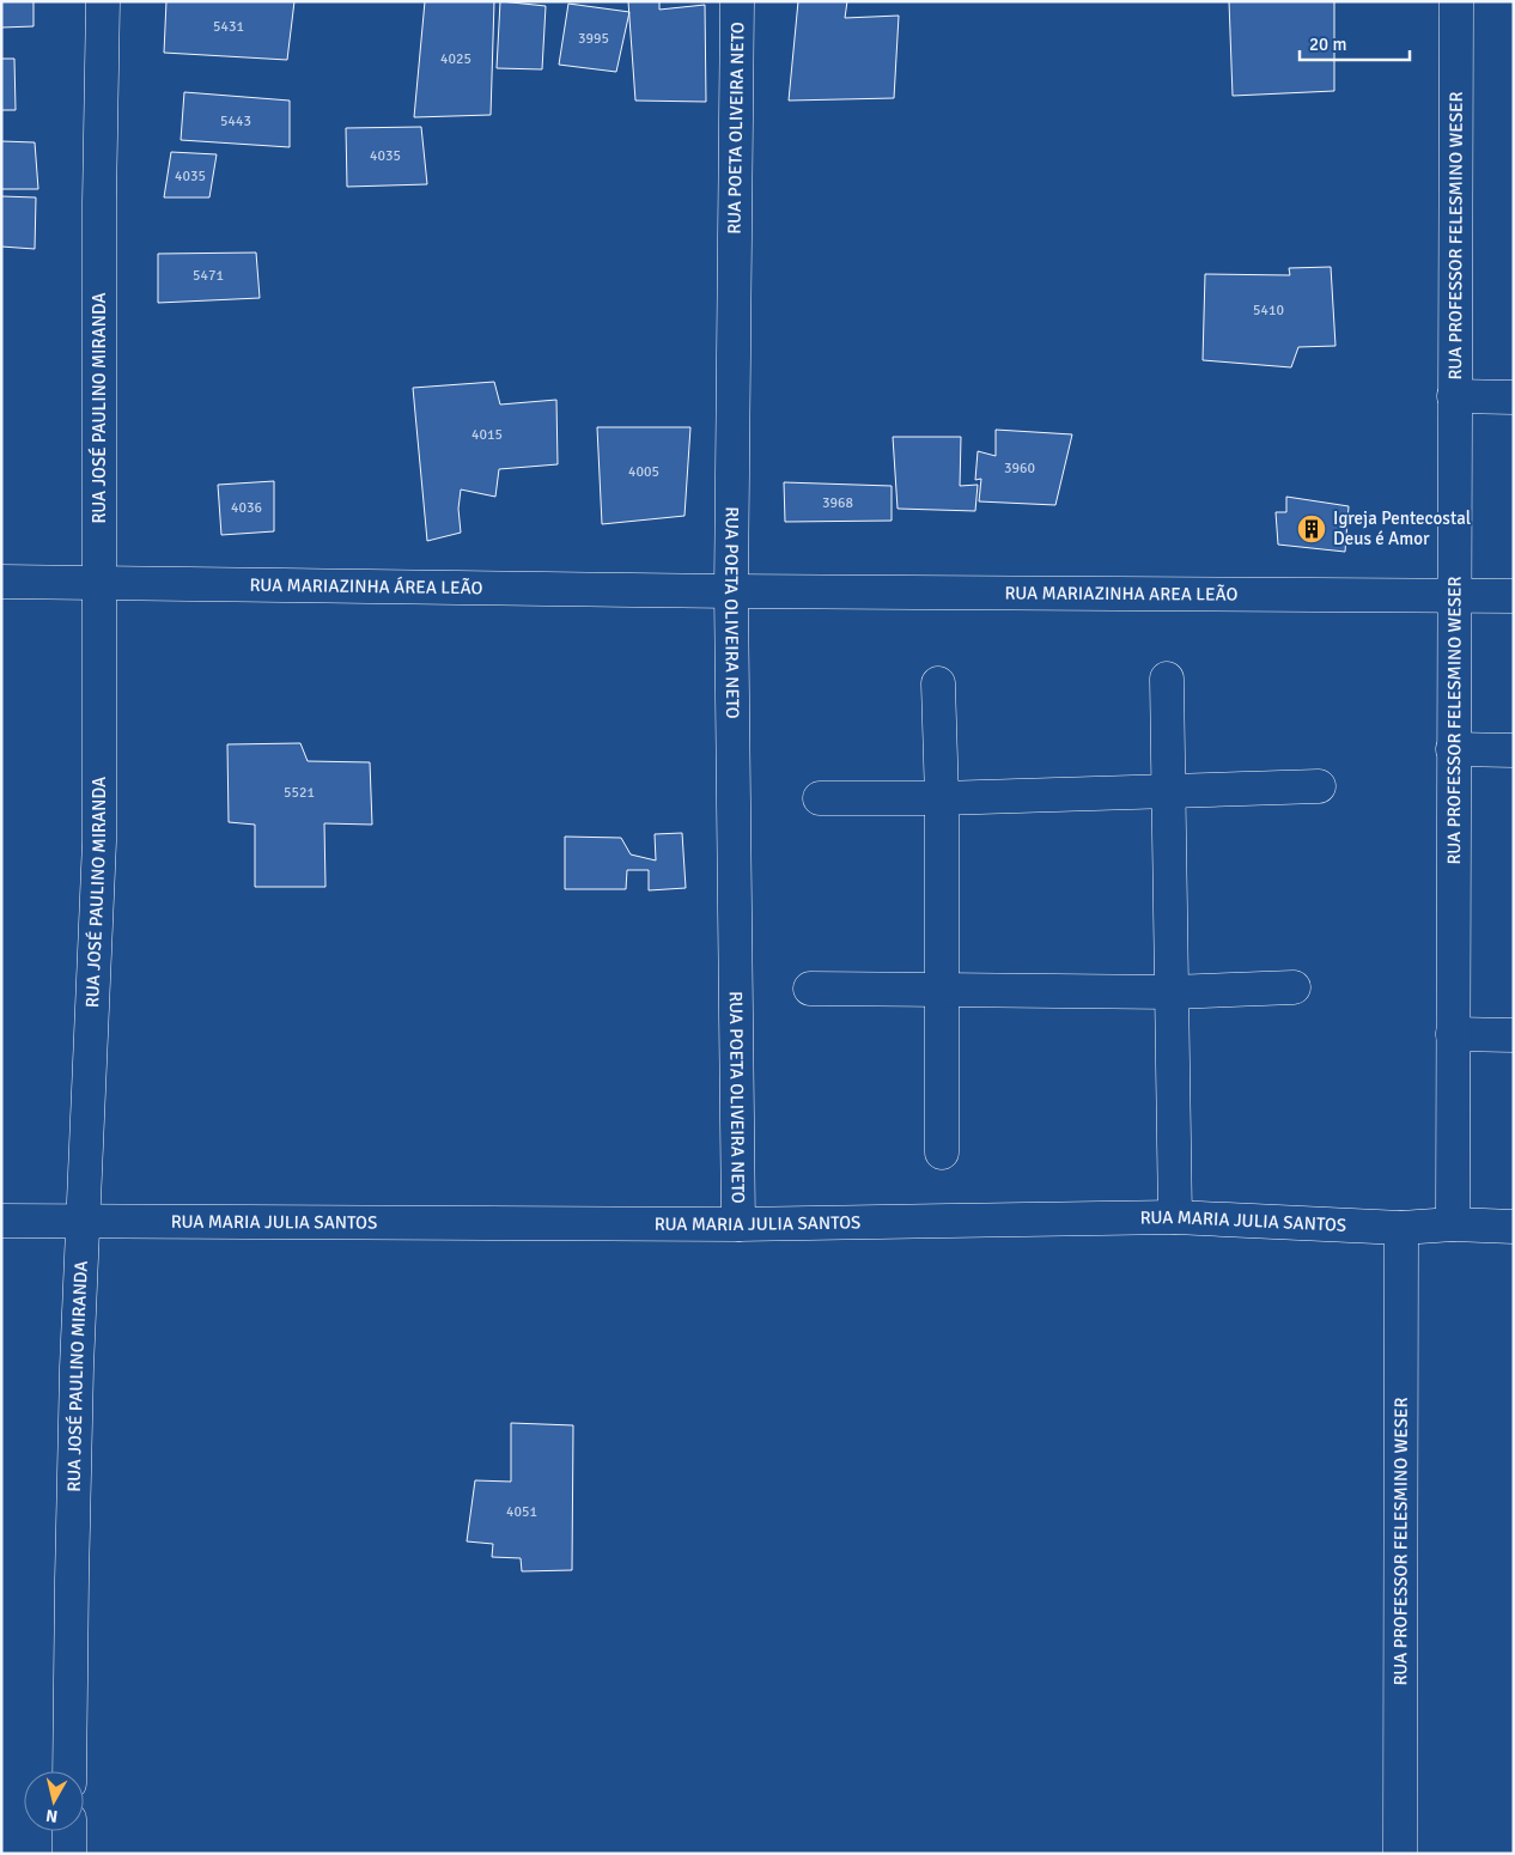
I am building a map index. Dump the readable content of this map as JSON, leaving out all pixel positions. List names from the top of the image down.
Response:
{
  "streets": {
    "street": [
      "RUA POETA OLIVEIRA NETO",
      "RUA PROFESSOR FELESMINO WESER",
      "RUA JOSÉ PAULINO MIRANDA",
      "RUA MARIAZINHA ÁREA LEÃO",
      "RUA MARIAZINHA AREA LEÃO",
      "RUA MARIA JULIA SANTOS"
    ]
  },
  "crossings": [
    ["RUA POETA OLIVEIRA NETO", "RUA MARIAZINHA ÁREA LEÃO"],
    ["RUA POETA OLIVEIRA NETO", "RUA MARIAZINHA AREA LEÃO"],
    ["RUA POETA OLIVEIRA NETO", "RUA MARIA JULIA SANTOS"],
    ["RUA PROFESSOR FELESMINO WESER", "RUA MARIAZINHA AREA LEÃO"],
    ["RUA PROFESSOR FELESMINO WESER", "RUA MARIA JULIA SANTOS"],
    ["RUA JOSÉ PAULINO MIRANDA", "RUA MARIAZINHA ÁREA LEÃO"],
    ["RUA JOSÉ PAULINO MIRANDA", "RUA MARIA JULIA SANTOS"],
    ["RUA MARIAZINHA ÁREA LEÃO", "RUA MARIAZINHA AREA LEÃO"]
  ],
  "places": {
    "building": ["Igreja Pentecostal Deus é Amor"]
  },
  "house_numbers": [
    "5431",
    "3995",
    "4025",
    "5443",
    "4035",
    "4035",
    "5471",
    "5410",
    "4015",
    "3960",
    "4005",
    "3968",
    "4036",
    "5521",
    "4051"
  ],
  "scale_bar": "20 m",
  "north": "bottom"
}
